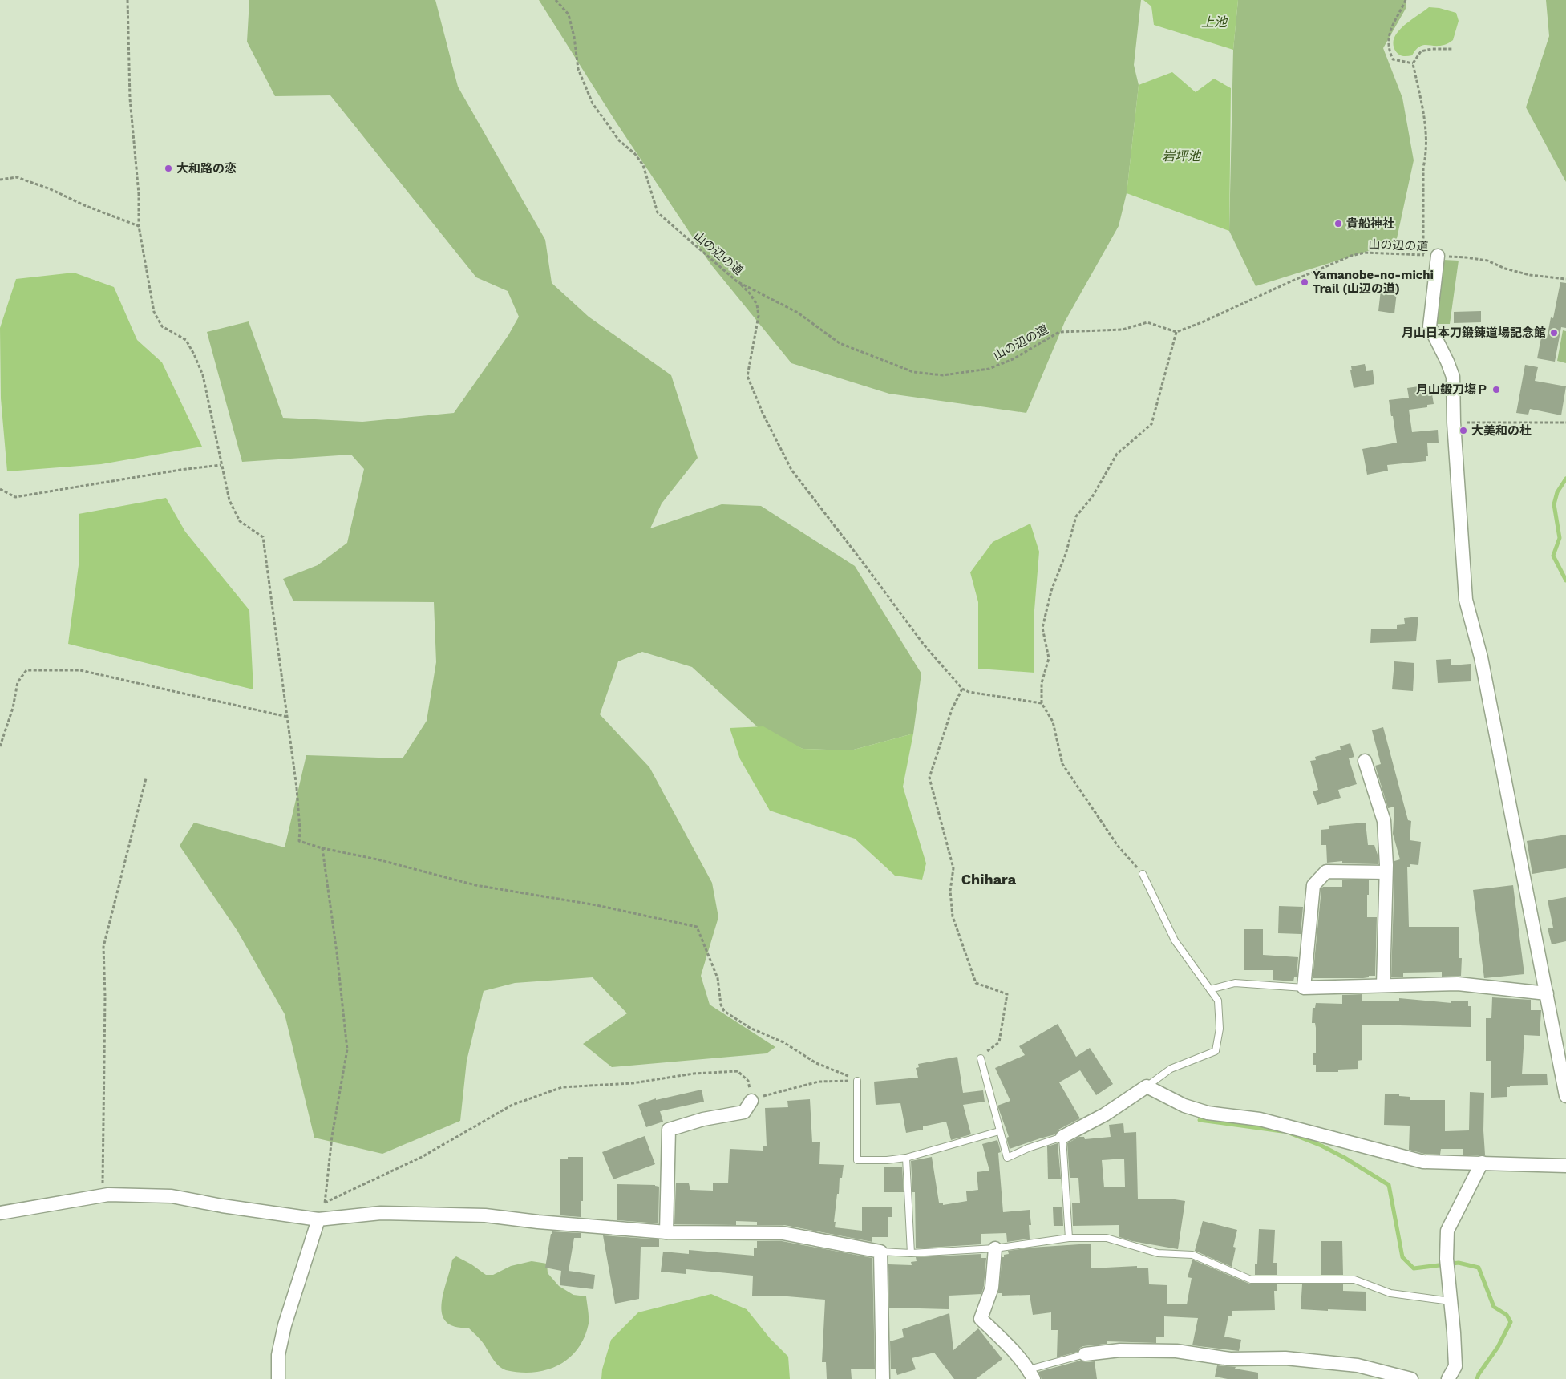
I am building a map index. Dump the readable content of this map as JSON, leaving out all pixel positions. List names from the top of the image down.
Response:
{
  "streets": {
    "path": ["山の辺の道"]
  },
  "districts": ["Chihara"],
  "water": ["上池", "岩坪池"],
  "places": [
    "大和路の恋",
    "貴船神社",
    "Yamanobe-no-michi Trail (山辺の道)",
    "月山日本刀鍛錬道場記念館",
    "月山鍛刀塲Ｐ",
    "大美和の杜"
  ]
}
